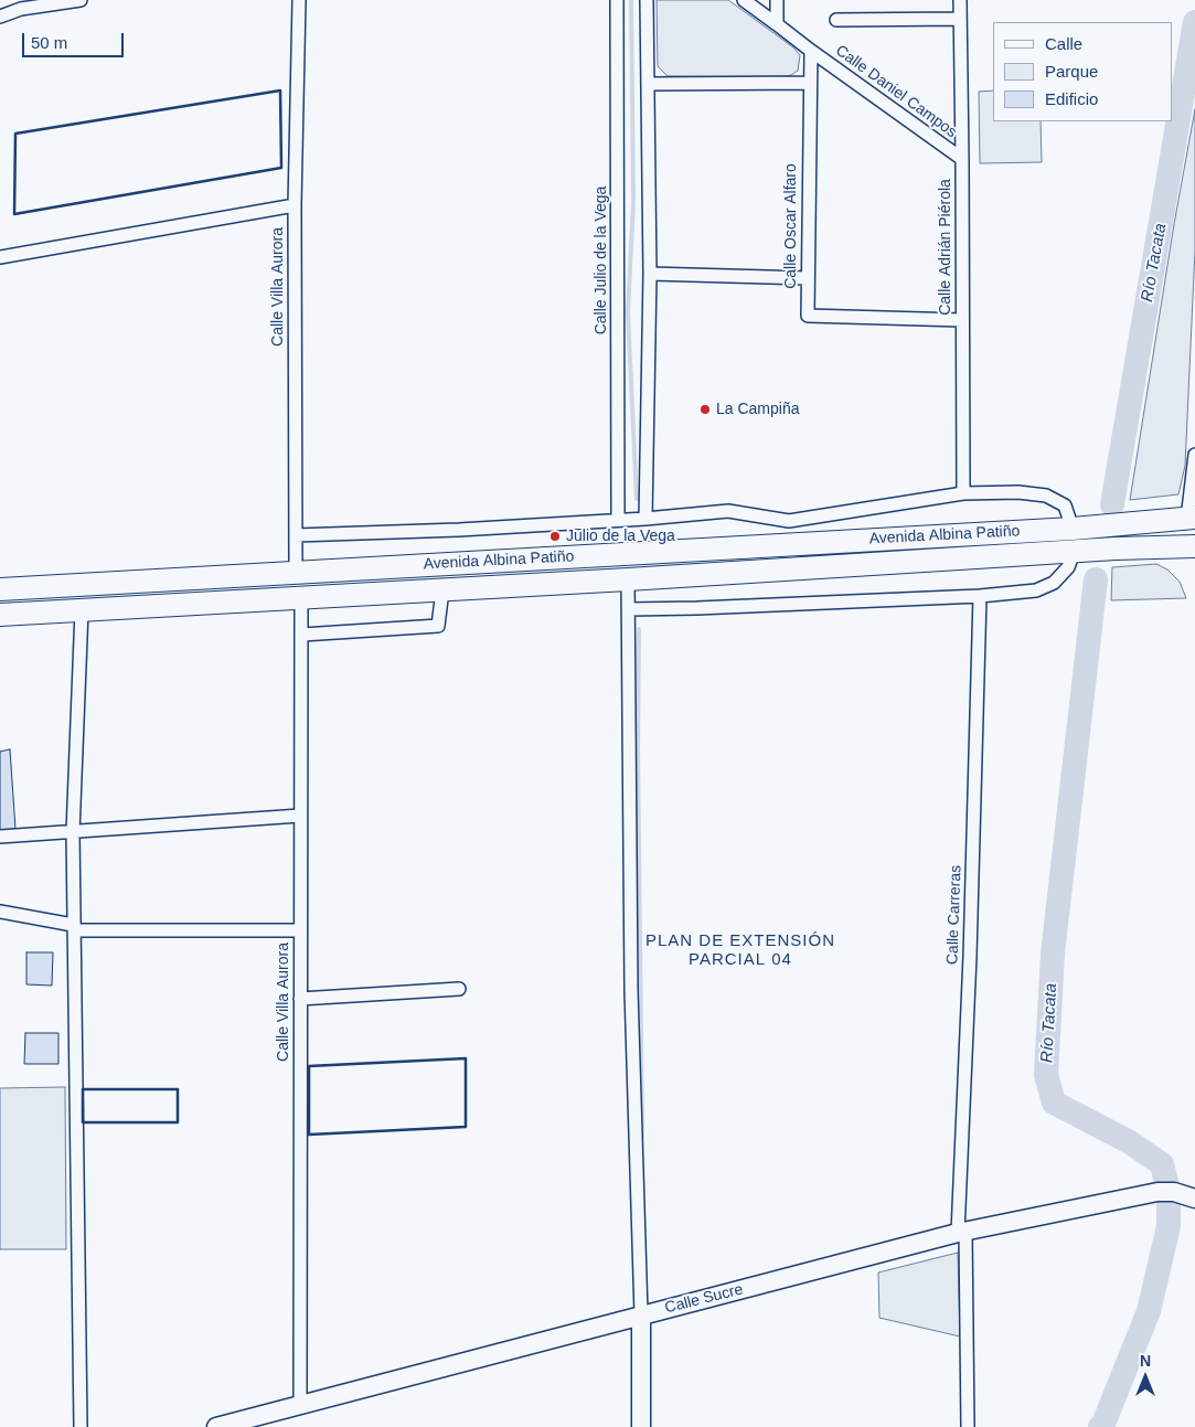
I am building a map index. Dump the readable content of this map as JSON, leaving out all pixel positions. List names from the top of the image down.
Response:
{
  "streets": {
    "highway": ["Avenida Albina Patiño"],
    "main road": ["Calle Sucre"],
    "street": [
      "Calle Daniel Campos",
      "Calle Oscar Alfaro",
      "Calle Adrián Piérola",
      "Calle Julio de la Vega",
      "Calle Villa Aurora",
      "Calle Carreras"
    ]
  },
  "crossings": [
    ["Calle Daniel Campos", "Calle Oscar Alfaro"],
    ["Calle Daniel Campos", "Calle Adrián Piérola"],
    ["Calle Oscar Alfaro", "Calle Adrián Piérola"],
    ["Calle Villa Aurora", "Avenida Albina Patiño"],
    ["Calle Villa Aurora", "Calle Sucre"],
    ["Calle Carreras", "Calle Sucre"]
  ],
  "districts": ["PLAN DE EXTENSIÓN PARCIAL 04"],
  "water": ["Río Tacata"],
  "places": ["La Campiña", "Julio de la Vega"],
  "legend": ["Calle", "Parque", "Edificio"],
  "scale_bar": "50 m",
  "north": "top"
}
